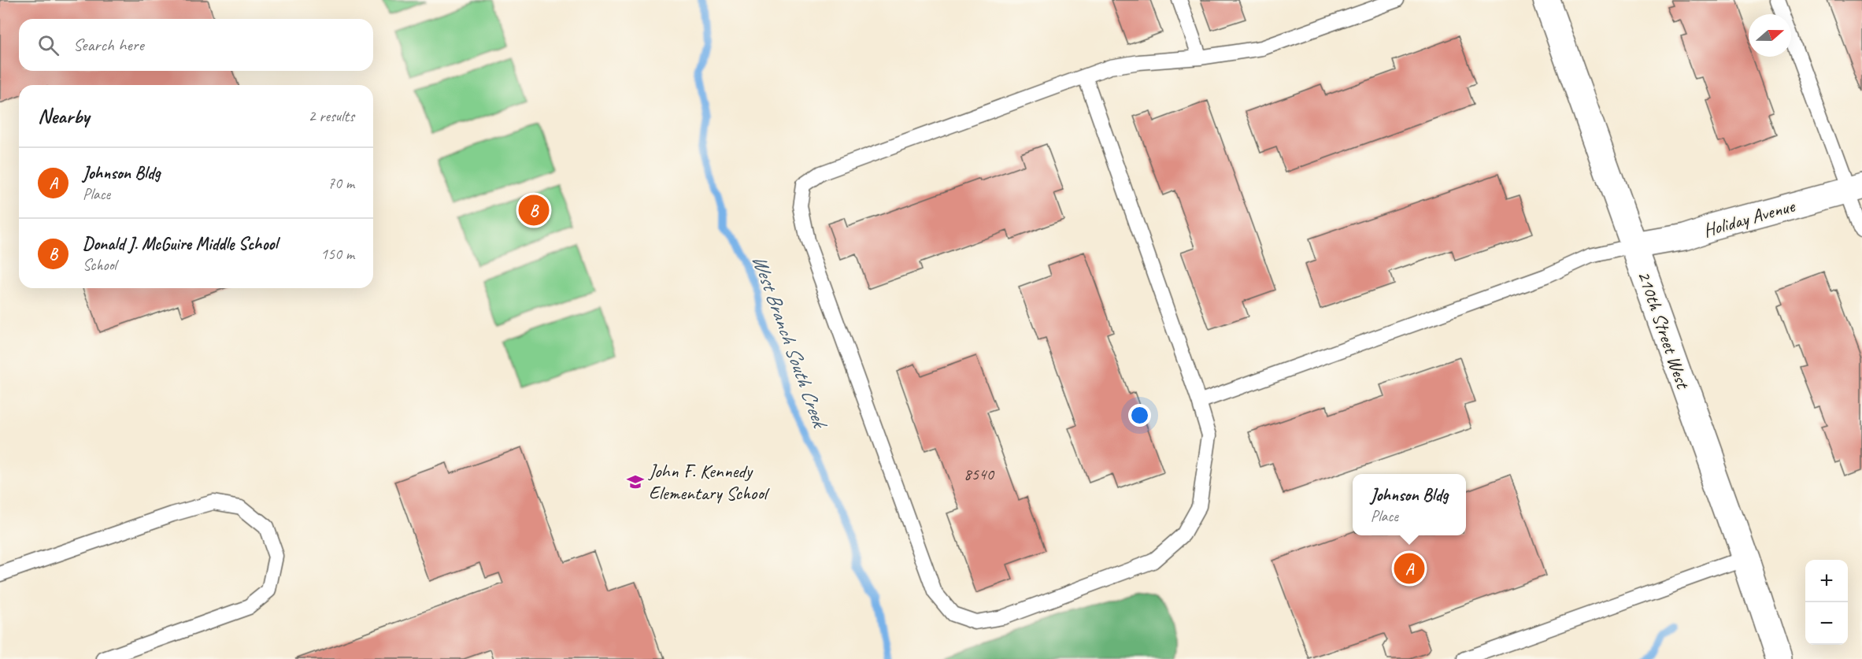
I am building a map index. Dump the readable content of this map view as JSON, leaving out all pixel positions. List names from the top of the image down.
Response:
{
  "streets": {
    "street": ["Holiday Avenue", "210th Street West"]
  },
  "crossings": [
    ["Holiday Avenue", "210th Street West"]
  ],
  "water": ["West Branch South Creek"],
  "places": {
    "school or university": ["John F. Kennedy Elementary School"]
  },
  "house_numbers": ["8540"],
  "north": "right",
  "page": {
    "search": "Search here",
    "heading": ["Nearby", "2 results"],
    "list": [
      {
        "mark": "A",
        "name": "Johnson Bldg",
        "note": "Place",
        "value": "70 m"
      },
      {
        "mark": "B",
        "name": "Donald J. McGuire Middle School",
        "note": "School",
        "value": "150 m"
      }
    ],
    "pins": ["B", "A"],
    "popup": ["Johnson Bldg", "Place"],
    "map_buttons": ["+", "−"]
  }
}
